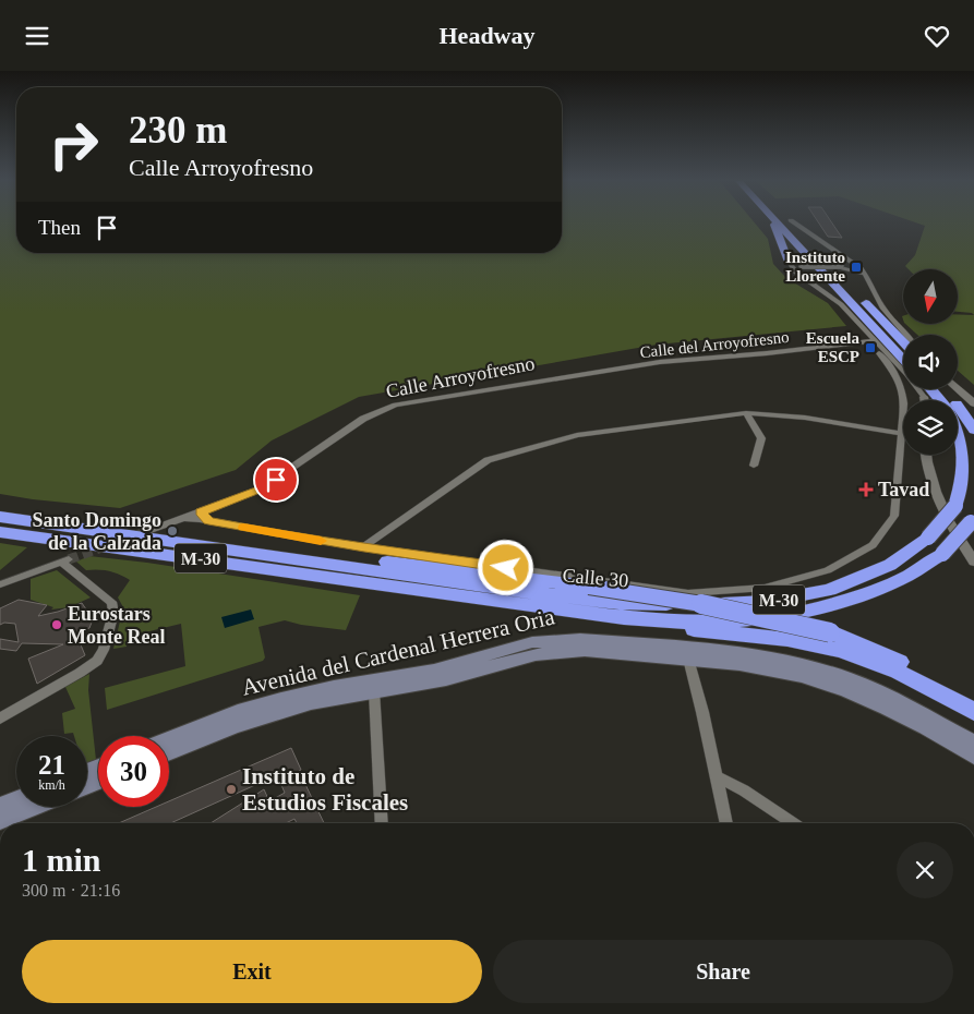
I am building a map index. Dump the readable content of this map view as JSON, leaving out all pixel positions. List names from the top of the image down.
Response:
{
  "streets": {
    "highway": ["M-30", "Calle 30"],
    "main road": ["Avenida del Cardenal Herrera Oria"],
    "street": ["Calle del Arroyofresno", "Calle Arroyofresno"]
  },
  "crossings": [
    ["Calle del Arroyofresno", "Calle Arroyofresno"],
    ["Calle Arroyofresno", "Calle 30"]
  ],
  "places": {
    "transit": ["Instituto Llorente", "Escuela ESCP"],
    "health": ["Tavad"],
    "other": ["Santo Domingo de la Calzada", "Eurostars Monte Real", "Instituto de Estudios Fiscales"]
  },
  "north": "bottom",
  "page": {
    "header": "Headway",
    "turn": ["230 m", "Calle Arroyofresno"],
    "then": "Then",
    "speed": "21 km/h",
    "limit": "30",
    "heading": ["1 min", "300 m · 21:16"],
    "buttons": ["Exit", "Share"]
  }
}
